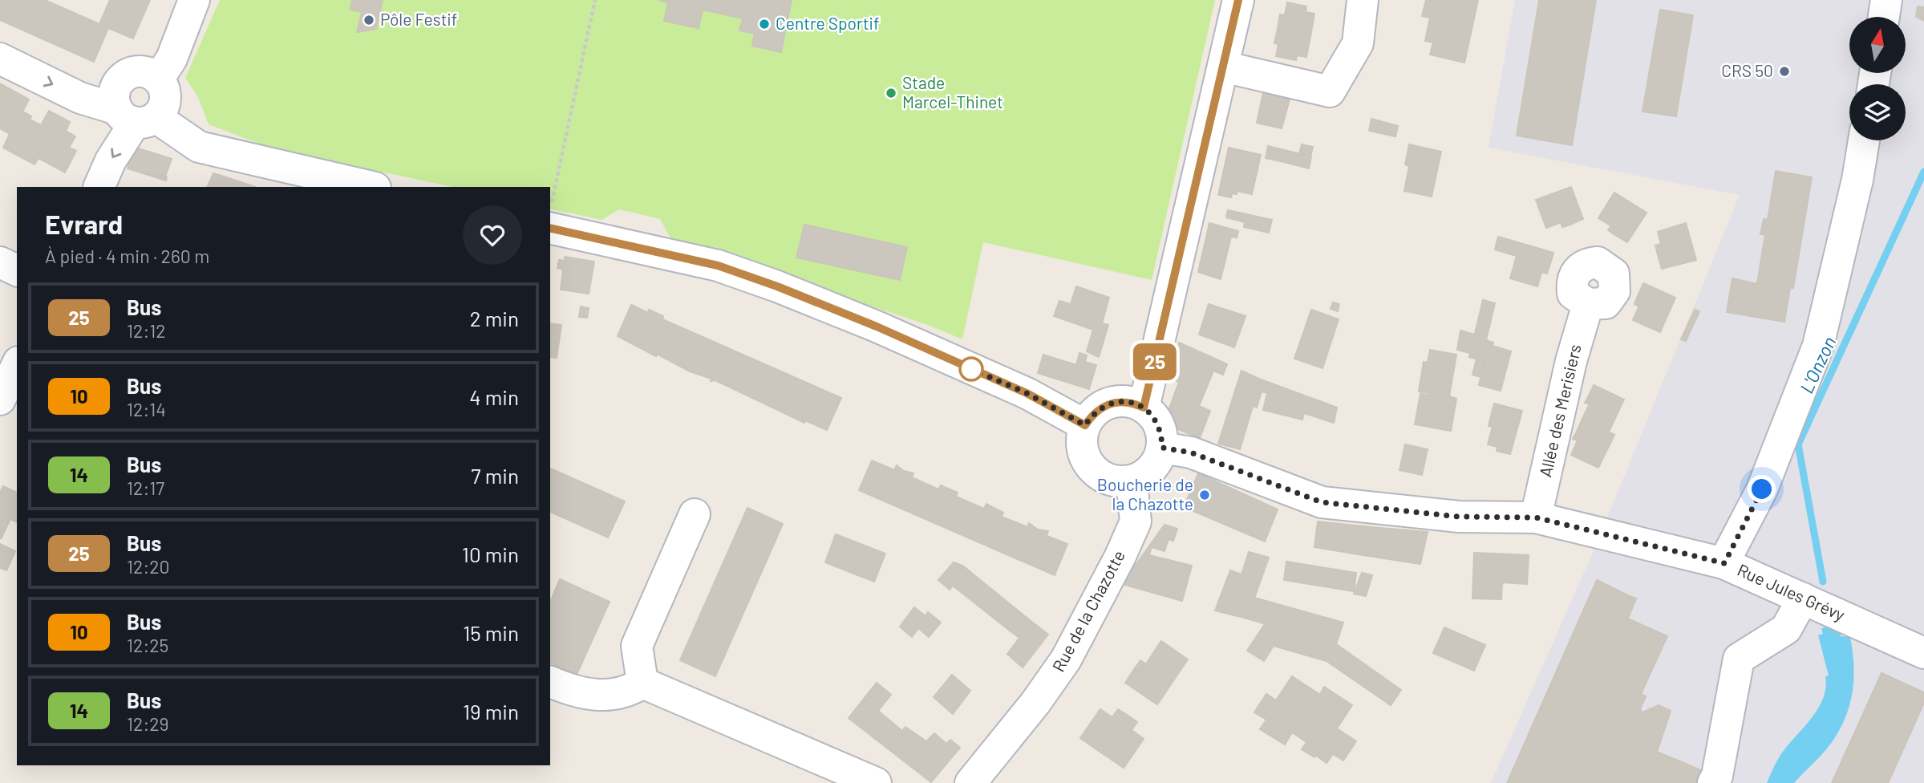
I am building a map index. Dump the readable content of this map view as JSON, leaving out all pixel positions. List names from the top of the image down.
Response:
{
  "streets": {
    "street": ["Allée des Merisiers", "Rue Jules Grévy", "Rue de la Chazotte"]
  },
  "crossings": [
    ["Allée des Merisiers", "Rue Jules Grévy"],
    ["Rue Jules Grévy", "Rue de la Chazotte"]
  ],
  "water": ["L'Onzon"],
  "places": [
    "Pôle Festif",
    "Centre Sportif",
    "CRS 50",
    "Stade Marcel-Thinet",
    "Boucherie de la Chazotte"
  ],
  "lines": ["bus line 25"],
  "north": "top",
  "page": {
    "on_map": "25",
    "heading": ["Evrard", "À pied · 4 min · 260 m"],
    "list": [
      {
        "mark": "25",
        "name": "Bus",
        "note": "12:12",
        "value": "2 min"
      },
      {
        "mark": "10",
        "name": "Bus",
        "note": "12:14",
        "value": "4 min"
      },
      {
        "mark": "14",
        "name": "Bus",
        "note": "12:17",
        "value": "7 min"
      },
      {
        "mark": "25",
        "name": "Bus",
        "note": "12:20",
        "value": "10 min"
      },
      {
        "mark": "10",
        "name": "Bus",
        "note": "12:25",
        "value": "15 min"
      },
      {
        "mark": "14",
        "name": "Bus",
        "note": "12:29",
        "value": "19 min"
      }
    ]
  }
}
